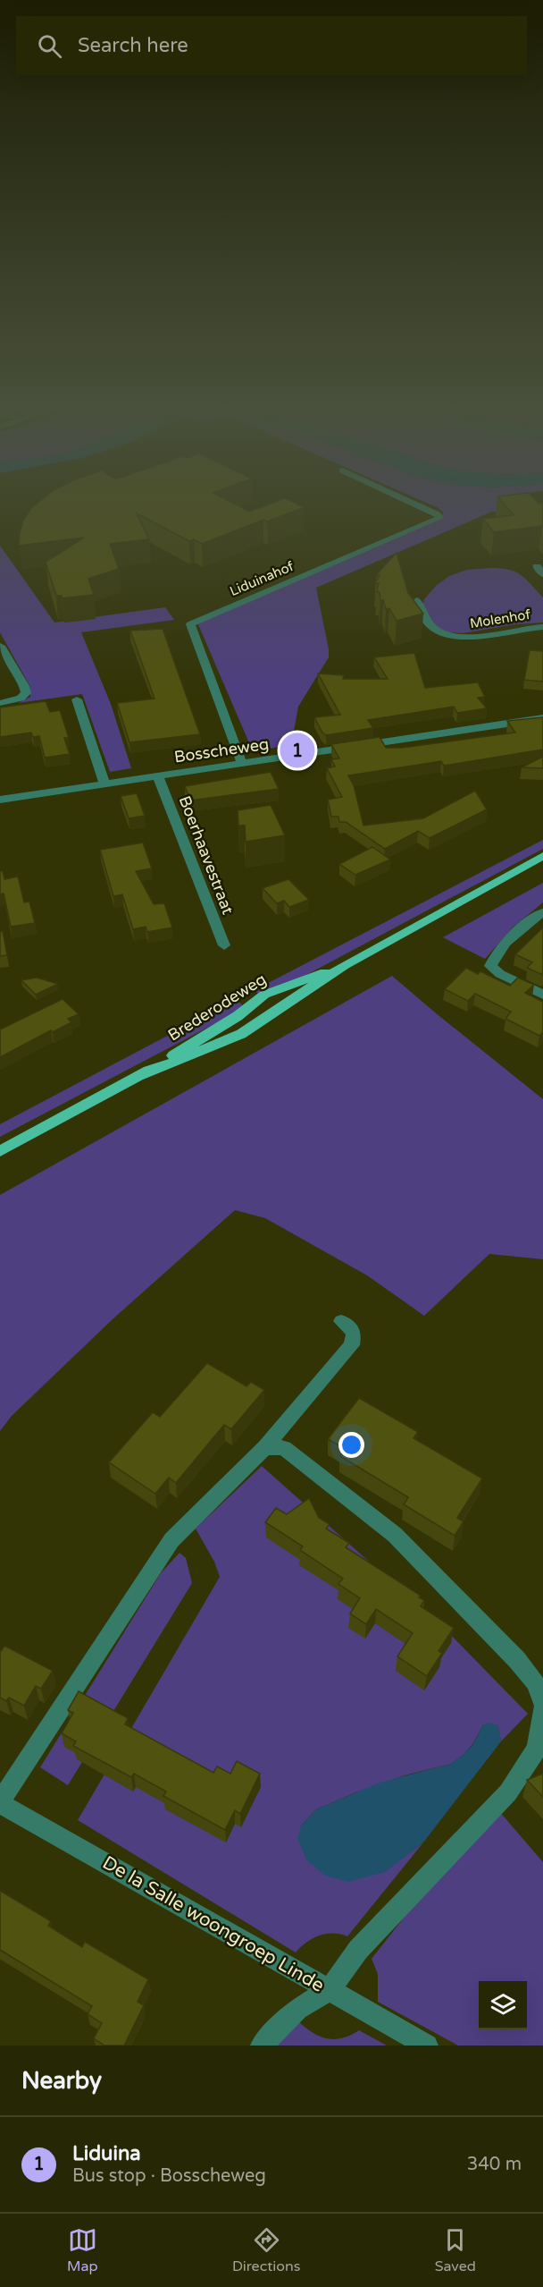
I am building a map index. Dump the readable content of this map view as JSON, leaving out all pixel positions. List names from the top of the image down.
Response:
{
  "streets": {
    "main road": ["Brederodeweg"],
    "street": [
      "Liduinahof",
      "Molenhof",
      "Bosscheweg",
      "Boerhaavestraat",
      "De la Salle woongroep Linde"
    ]
  },
  "crossings": [
    ["Liduinahof", "Bosscheweg"],
    ["Bosscheweg", "Boerhaavestraat"]
  ],
  "page": {
    "search": "Search here",
    "pins": "1",
    "heading": "Nearby",
    "list": [
      {
        "mark": "1",
        "name": "Liduina",
        "note": "Bus stop · Bosscheweg",
        "value": "340 m"
      }
    ],
    "nav": ["Map", "Directions", "Saved"]
  }
}
